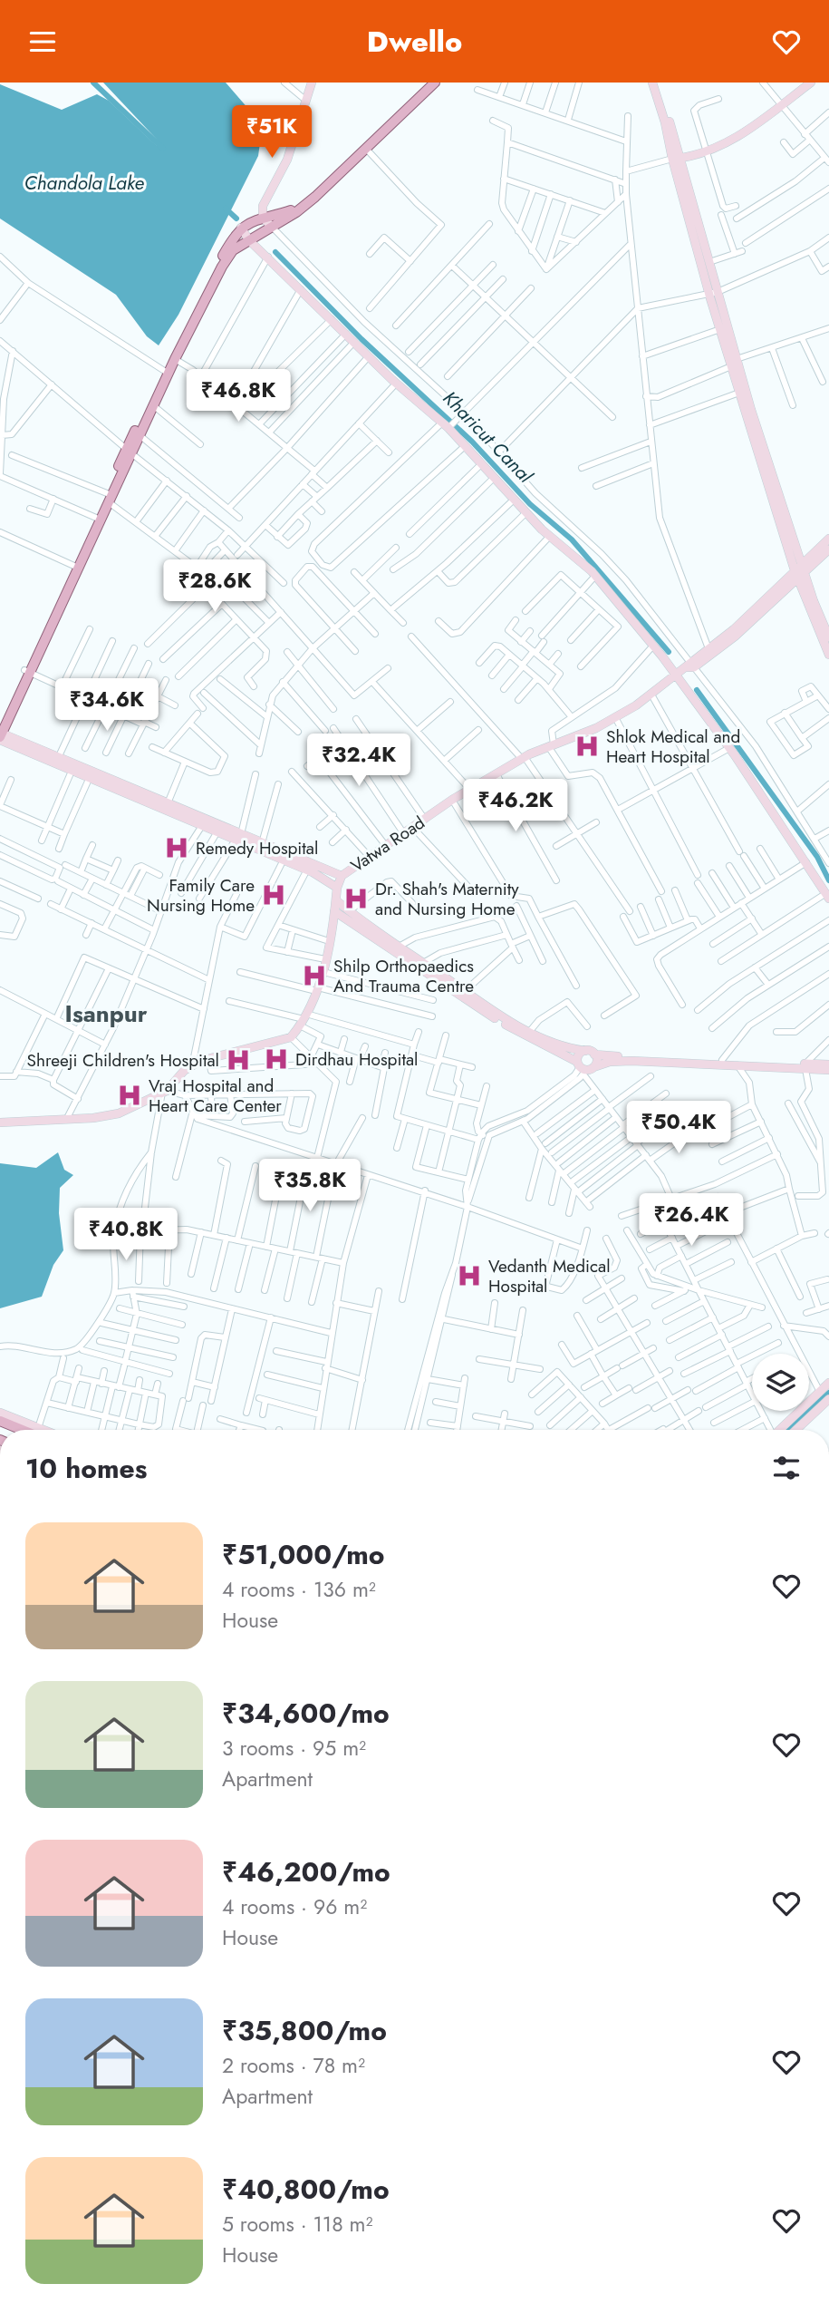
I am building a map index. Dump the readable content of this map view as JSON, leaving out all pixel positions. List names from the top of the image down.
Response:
{
  "streets": {
    "street": ["Vatwa Road"]
  },
  "districts": ["Isanpur"],
  "water": ["Chandola Lake", "Kharicut Canal"],
  "places": {
    "hospital": [
      "Shlok Medical and Heart Hospital",
      "Remedy Hospital",
      "Family Care Nursing Home",
      "Dr. Shah's Maternity and Nursing Home",
      "Shilp Orthopaedics And Trauma Centre",
      "Dirdhau Hospital",
      "Shreeji Children's Hospital",
      "Vraj Hospital and Heart Care Center",
      "Vedanth Medical Hospital"
    ]
  },
  "page": {
    "header": "Dwello",
    "price": [
      "₹51K",
      "₹46.8K",
      "₹28.6K",
      "₹34.6K",
      "₹32.4K",
      "₹46.2K",
      "₹50.4K",
      "₹35.8K",
      "₹26.4K",
      "₹40.8K"
    ],
    "heading": "10 homes",
    "list": [
      {
        "name": "₹51,000/mo",
        "note": "4 rooms · 136 m² · House"
      },
      {
        "name": "₹34,600/mo",
        "note": "3 rooms · 95 m² · Apartment"
      },
      {
        "name": "₹46,200/mo",
        "note": "4 rooms · 96 m² · House"
      },
      {
        "name": "₹35,800/mo",
        "note": "2 rooms · 78 m² · Apartment"
      },
      {
        "name": "₹40,800/mo",
        "note": "5 rooms · 118 m² · House"
      }
    ]
  }
}
